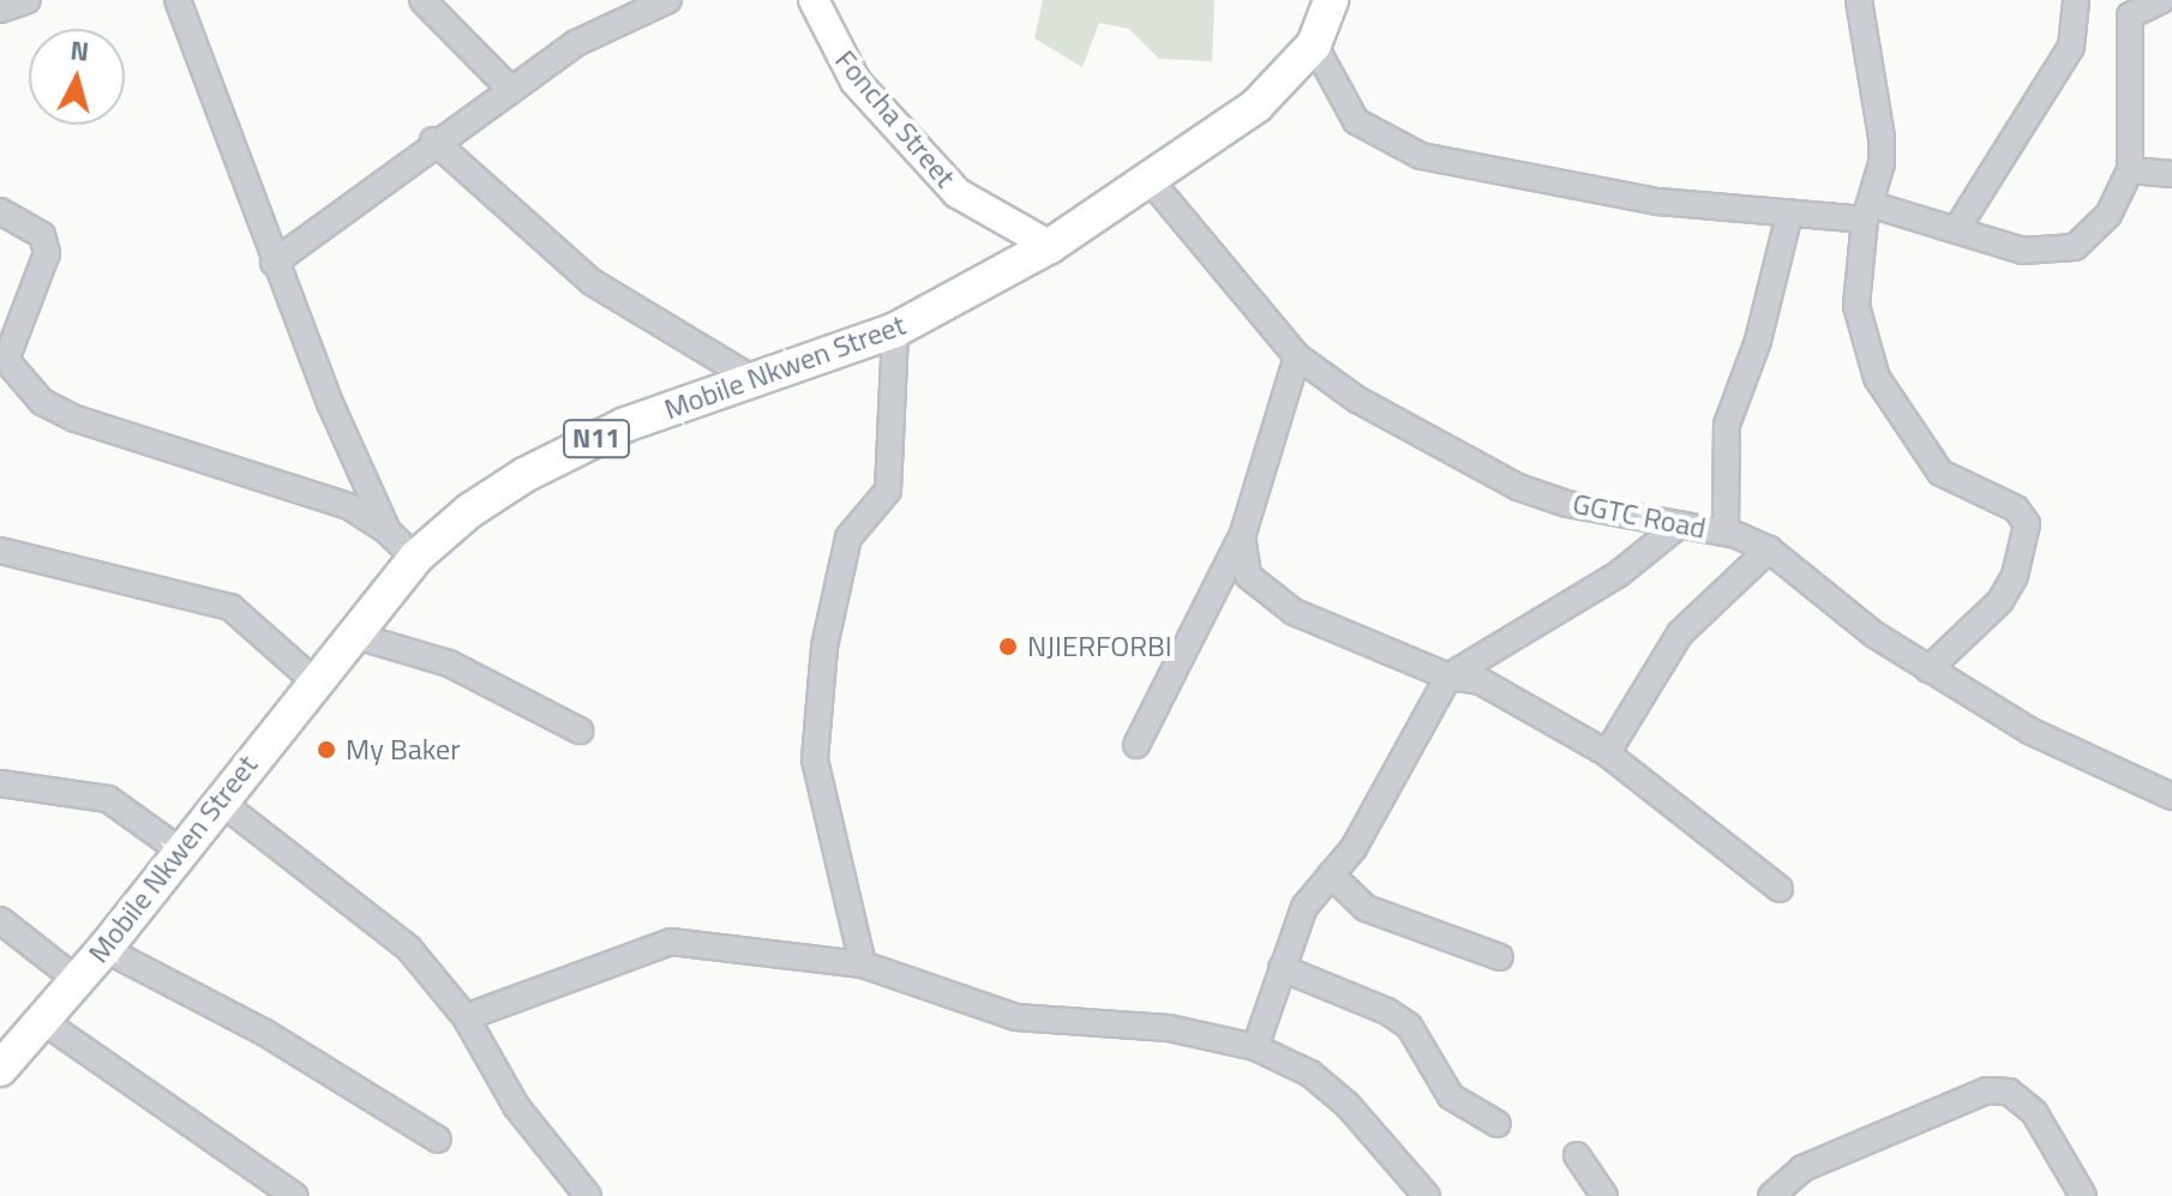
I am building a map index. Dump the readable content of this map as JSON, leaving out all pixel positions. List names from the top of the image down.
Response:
{
  "streets": {
    "highway": ["Mobile Nkwen Street", "N11"],
    "main road": ["Foncha Street"],
    "street": ["GGTC Road"]
  },
  "crossings": [
    ["Foncha Street", "Mobile Nkwen Street"],
    ["Mobile Nkwen Street", "GGTC Road"]
  ],
  "places": ["NJIERFORBI", "My Baker"],
  "north": "top"
}
